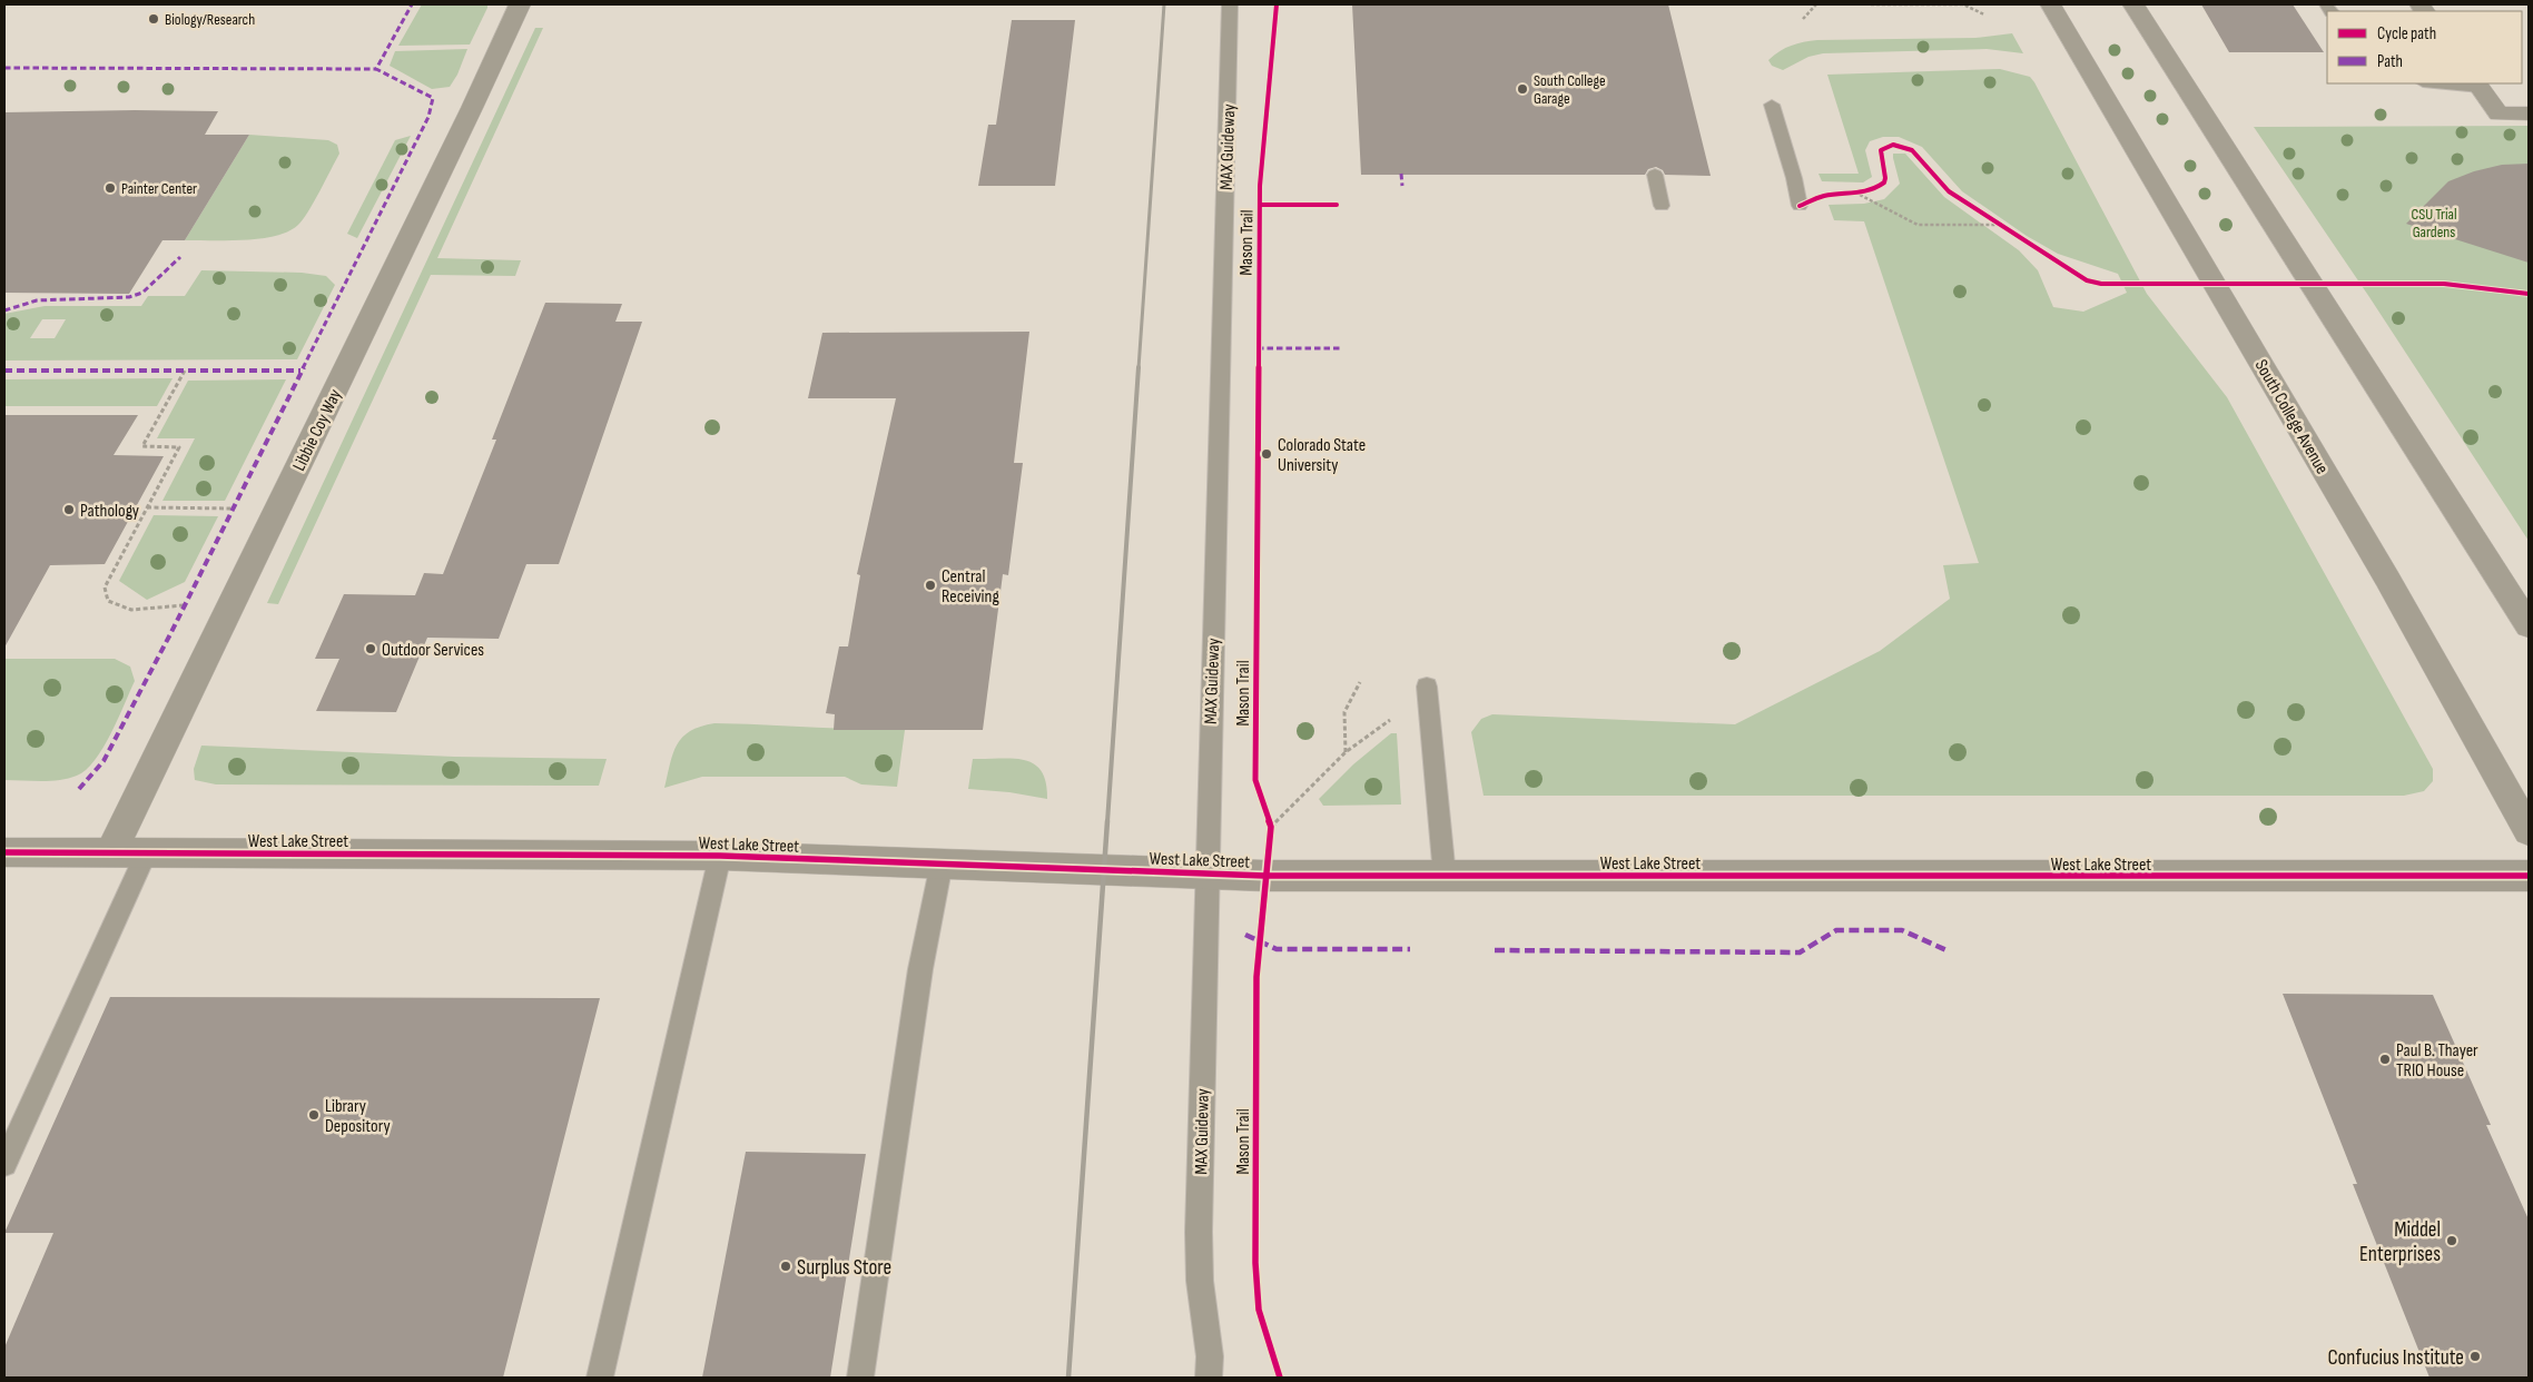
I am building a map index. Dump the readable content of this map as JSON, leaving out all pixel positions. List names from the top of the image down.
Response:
{
  "streets": {
    "highway": ["South College Avenue"],
    "street": ["Libbie Coy Way", "West Lake Street"],
    "lane": ["MAX Guideway"],
    "cycle path": ["Mason Trail"]
  },
  "crossings": [
    ["MAX Guideway", "West Lake Street"],
    ["Libbie Coy Way", "West Lake Street"]
  ],
  "parks": ["CSU Trial Gardens"],
  "places": [
    "Biology/Research",
    "South College Garage",
    "Painter Center",
    "Colorado State University",
    "Pathology",
    "Central Receiving",
    "Outdoor Services",
    "Paul B. Thayer TRIO House",
    "Library Depository",
    "Middel Enterprises",
    "Surplus Store",
    "Confucius Institute"
  ],
  "legend": ["Cycle path", "Path"]
}
